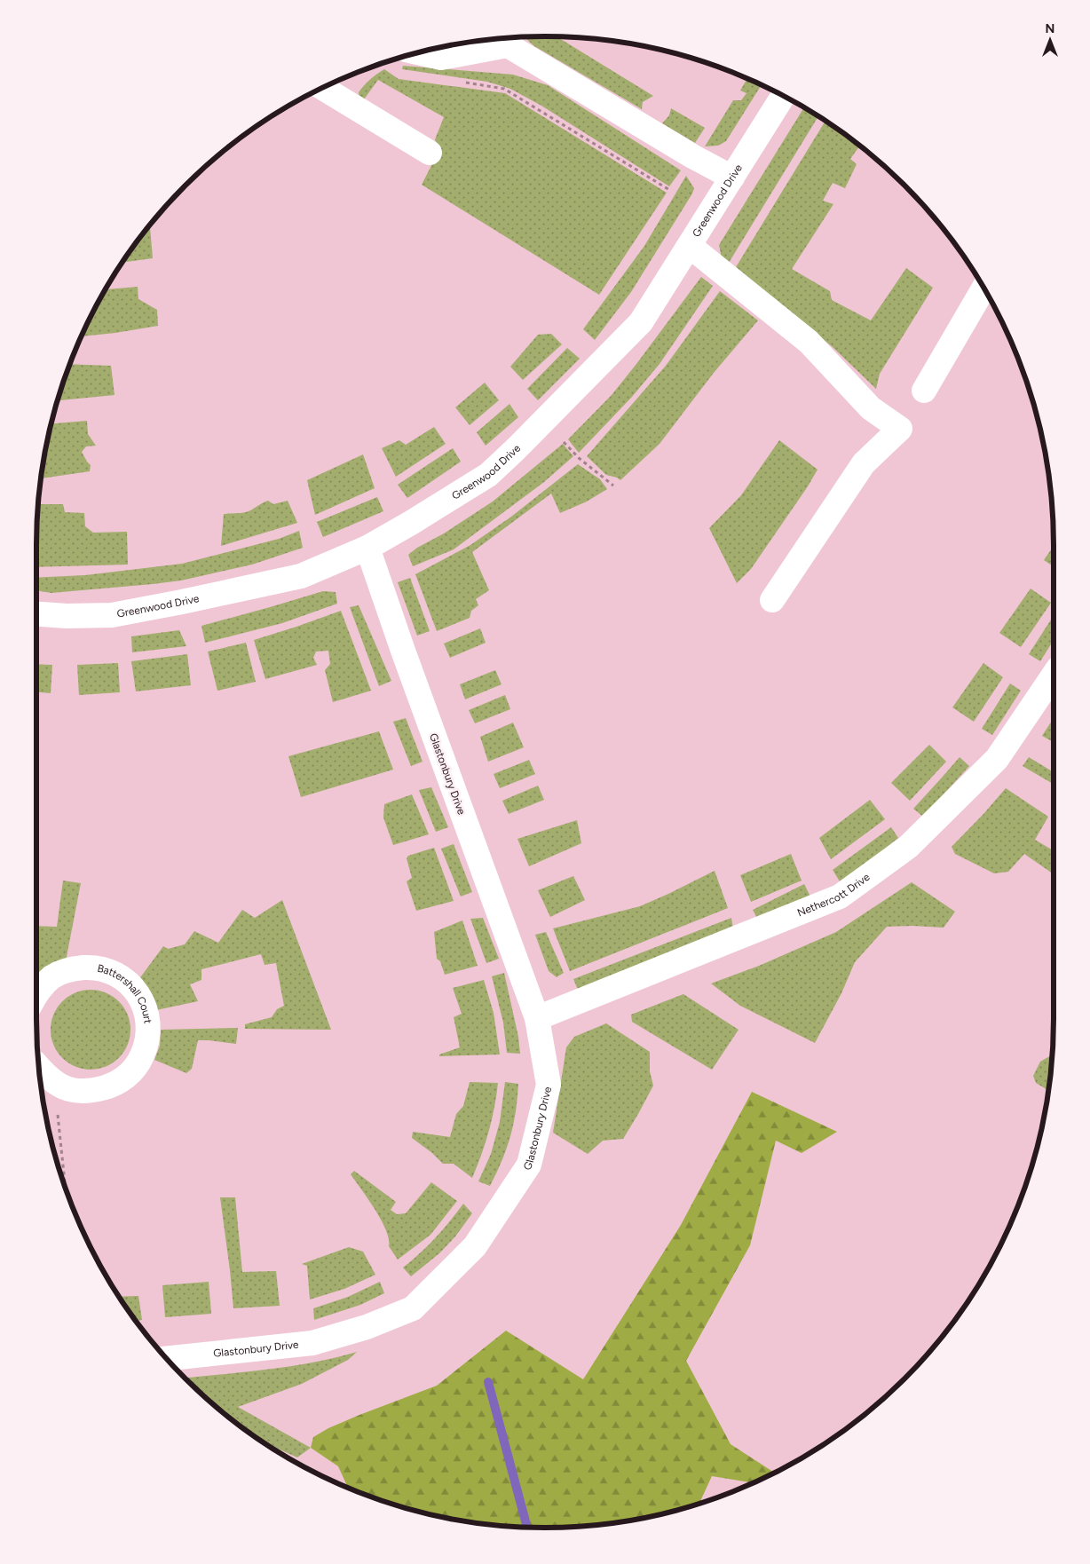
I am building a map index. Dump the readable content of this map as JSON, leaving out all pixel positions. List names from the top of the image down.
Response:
{
  "streets": {
    "street": [
      "Greenwood Drive",
      "Glastonbury Drive",
      "Nethercott Drive",
      "Battershall Court"
    ]
  },
  "crossings": [
    ["Greenwood Drive", "Glastonbury Drive"],
    ["Glastonbury Drive", "Nethercott Drive"]
  ],
  "north": "top"
}
